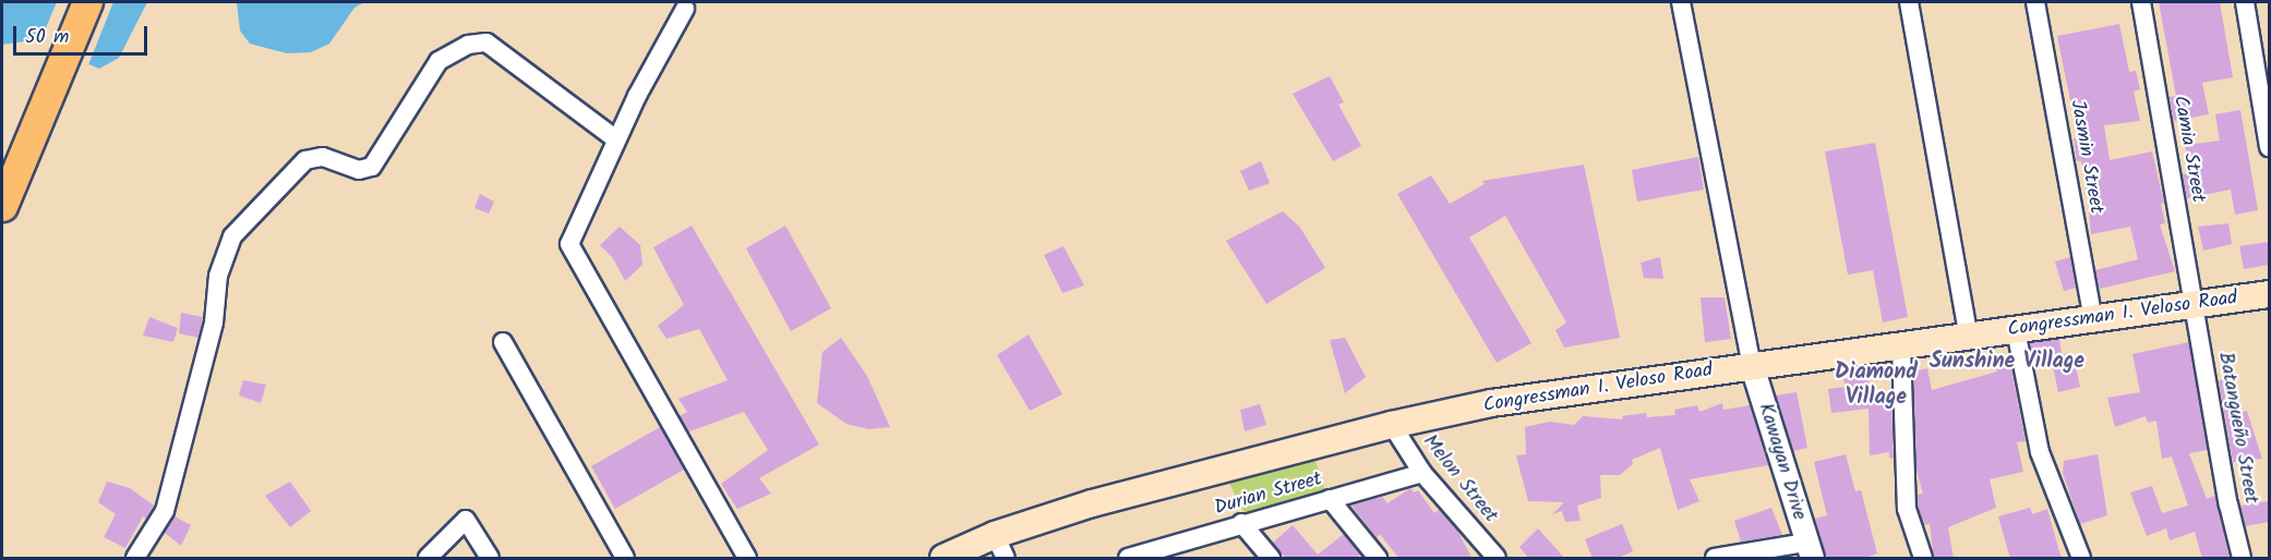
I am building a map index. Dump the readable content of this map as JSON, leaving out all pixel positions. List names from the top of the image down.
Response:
{
  "streets": {
    "main road": ["Congressman I. Veloso Road"],
    "street": [
      "Camia Street",
      "Jasmin Street",
      "Batangueño Street",
      "Kawayan Drive",
      "Melon Street",
      "Durian Street"
    ]
  },
  "crossings": [
    ["Camia Street", "Congressman I. Veloso Road"],
    ["Camia Street", "Batangueño Street"],
    ["Jasmin Street", "Congressman I. Veloso Road"],
    ["Congressman I. Veloso Road", "Batangueño Street"],
    ["Congressman I. Veloso Road", "Kawayan Drive"],
    ["Congressman I. Veloso Road", "Melon Street"],
    ["Melon Street", "Durian Street"]
  ],
  "districts": ["Sunshine Village", "Diamond Village"],
  "scale_bar": "50 m"
}
